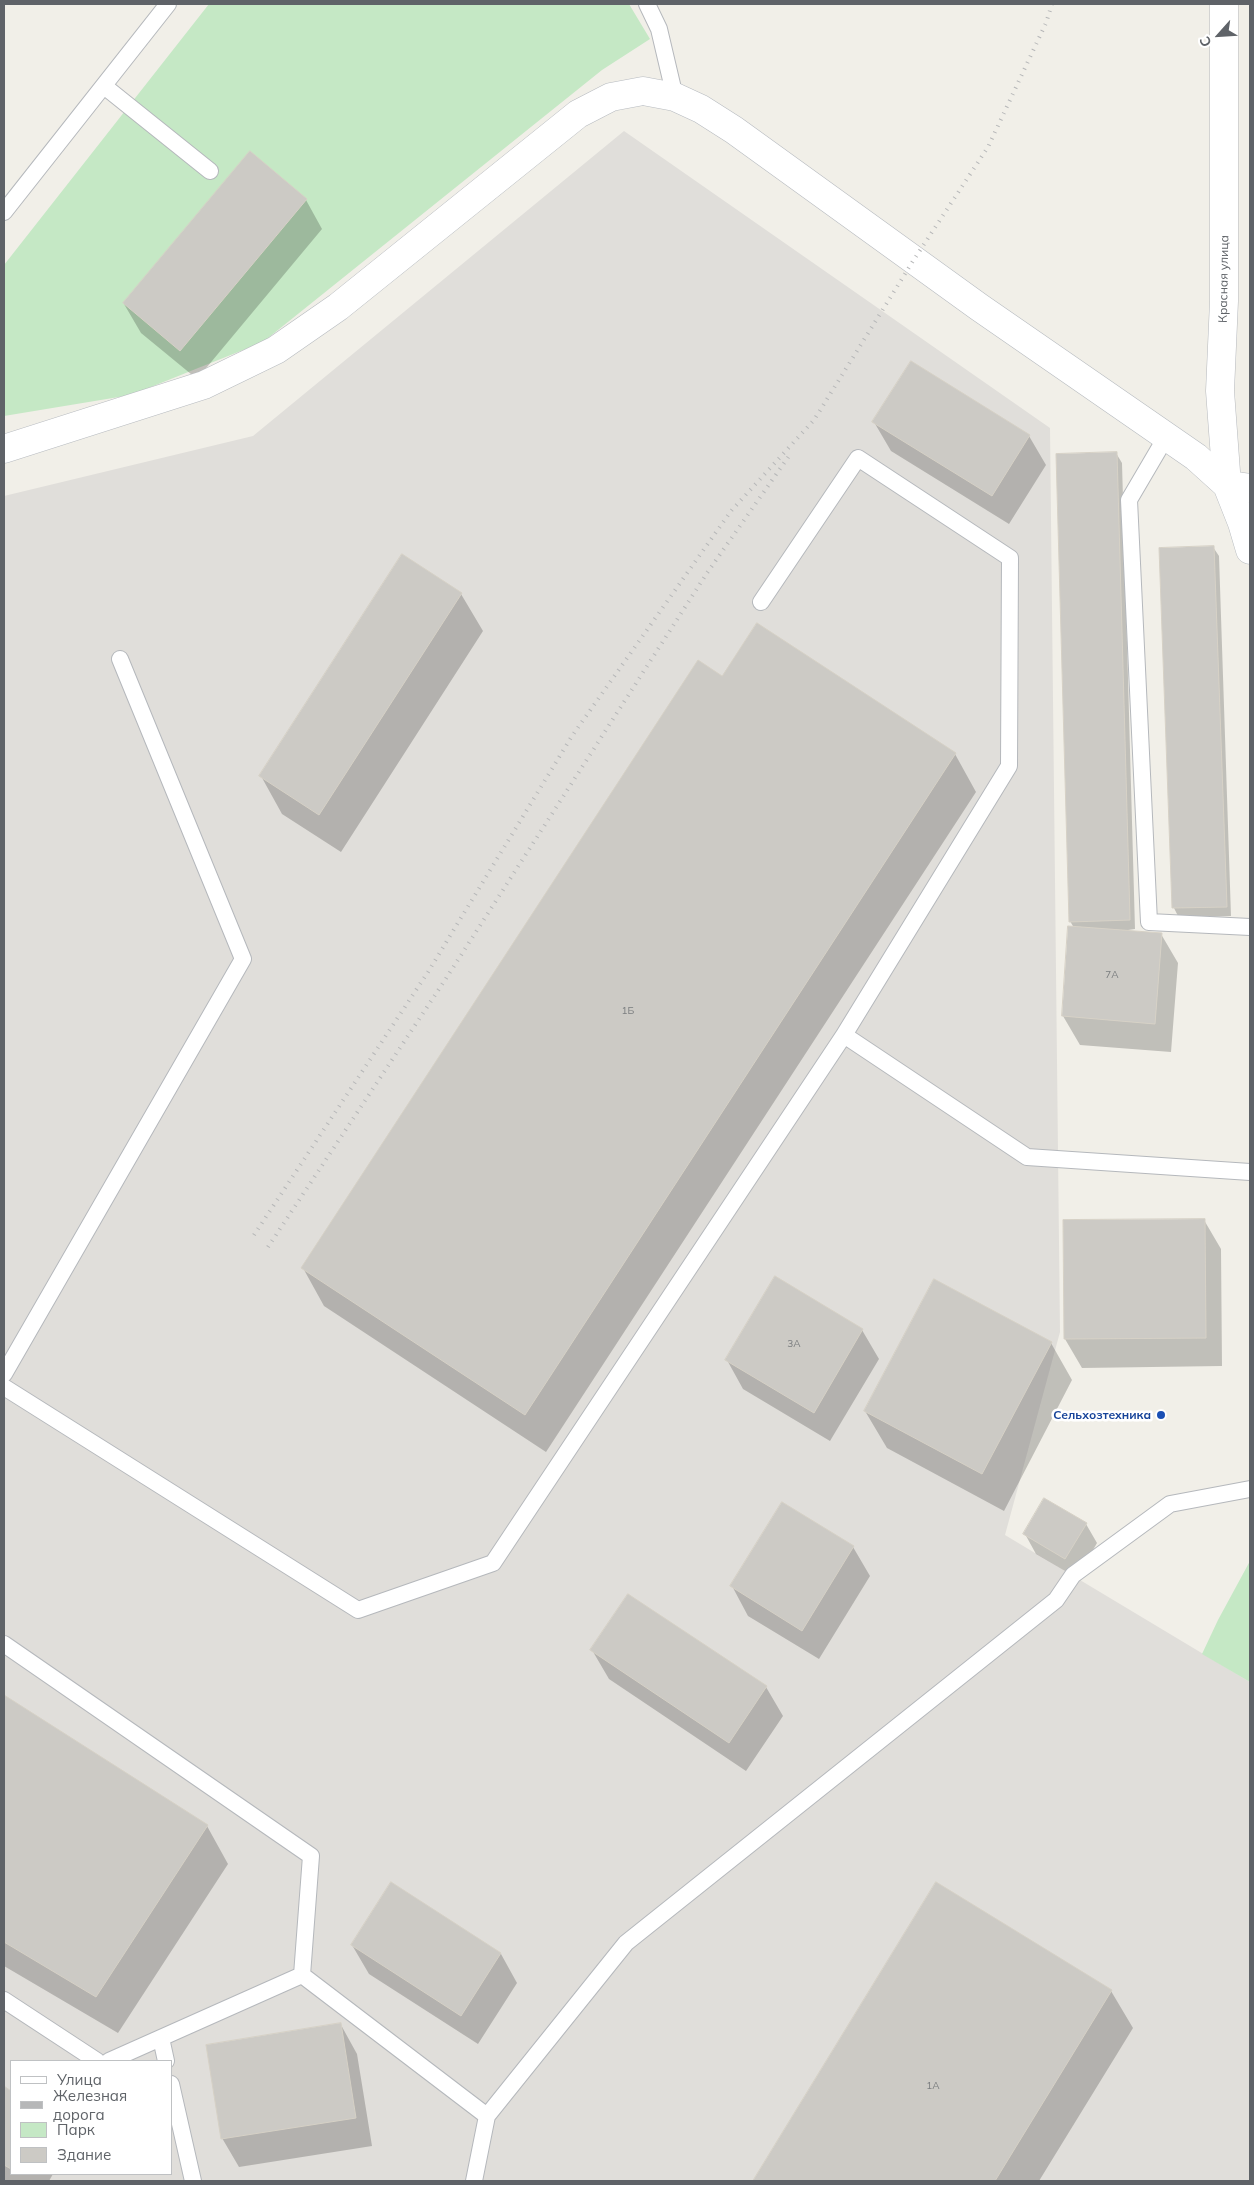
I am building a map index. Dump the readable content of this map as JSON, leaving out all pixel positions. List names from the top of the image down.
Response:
{
  "streets": {
    "street": ["Красная улица"]
  },
  "places": ["Сельхозтехника"],
  "house_numbers": [
    "7А",
    "1Б",
    "3А",
    "1А"
  ],
  "legend": [
    "Улица",
    "Железная дорога",
    "Парк",
    "Здание"
  ],
  "north": "bottom left"
}
